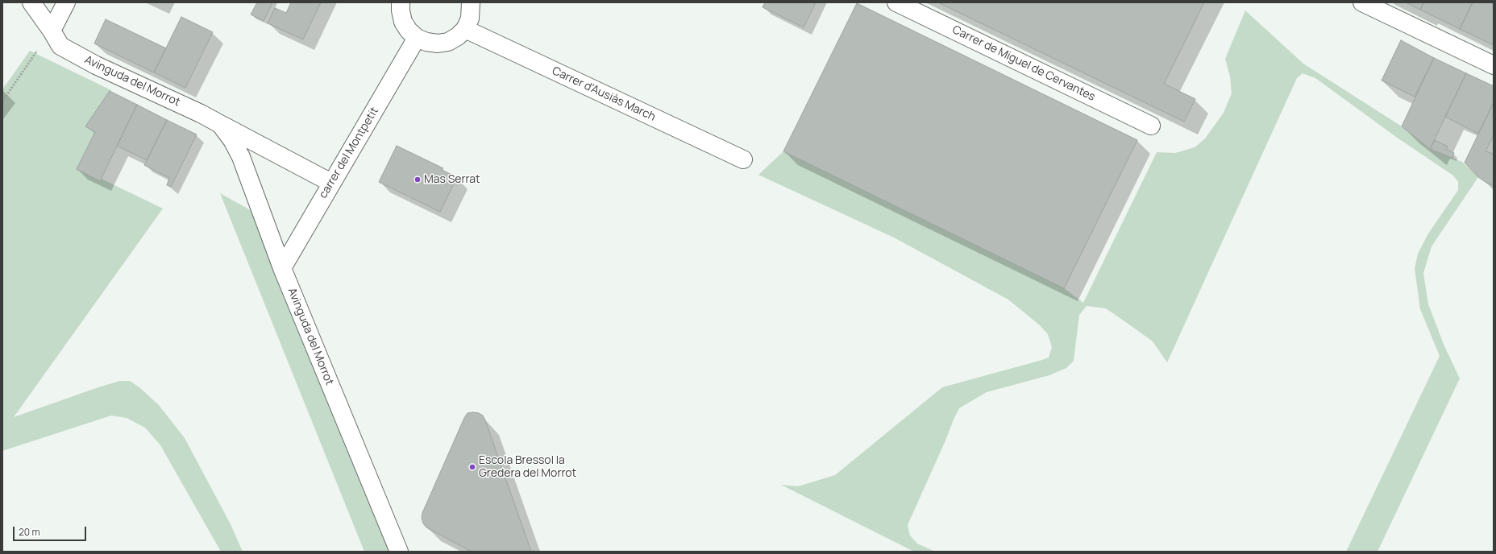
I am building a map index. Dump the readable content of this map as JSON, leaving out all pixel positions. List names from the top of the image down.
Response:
{
  "streets": {
    "street": [
      "Carrer de Miguel de Cervantes",
      "Avinguda del Morrot",
      "Carrer d'Ausiàs March",
      "carrer del Montpetit"
    ]
  },
  "crossings": [
    ["Avinguda del Morrot", "carrer del Montpetit"]
  ],
  "places": ["Mas Serrat", "Escola Bressol la Gredera del Morrot"],
  "scale_bar": "20 m"
}
